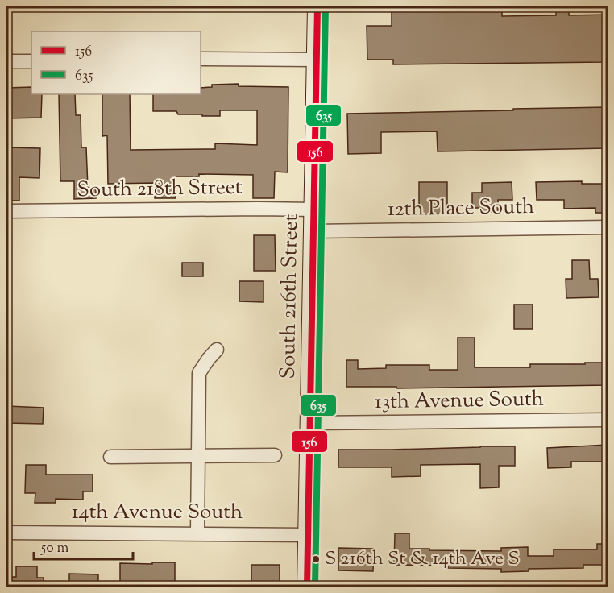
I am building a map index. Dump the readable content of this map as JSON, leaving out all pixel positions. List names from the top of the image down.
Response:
{
  "streets": {
    "main road": ["South 216th Street"],
    "street": [
      "South 218th Street",
      "12th Place South",
      "13th Avenue South",
      "14th Avenue South"
    ]
  },
  "crossings": [
    ["South 218th Street", "South 216th Street"],
    ["12th Place South", "South 216th Street"],
    ["South 216th Street", "13th Avenue South"],
    ["South 216th Street", "14th Avenue South"]
  ],
  "places": ["S 216th St & 14th Ave S"],
  "lines": ["transit line 156", "transit line 635"],
  "legend": ["156", "635"],
  "scale_bar": "50 m"
}
